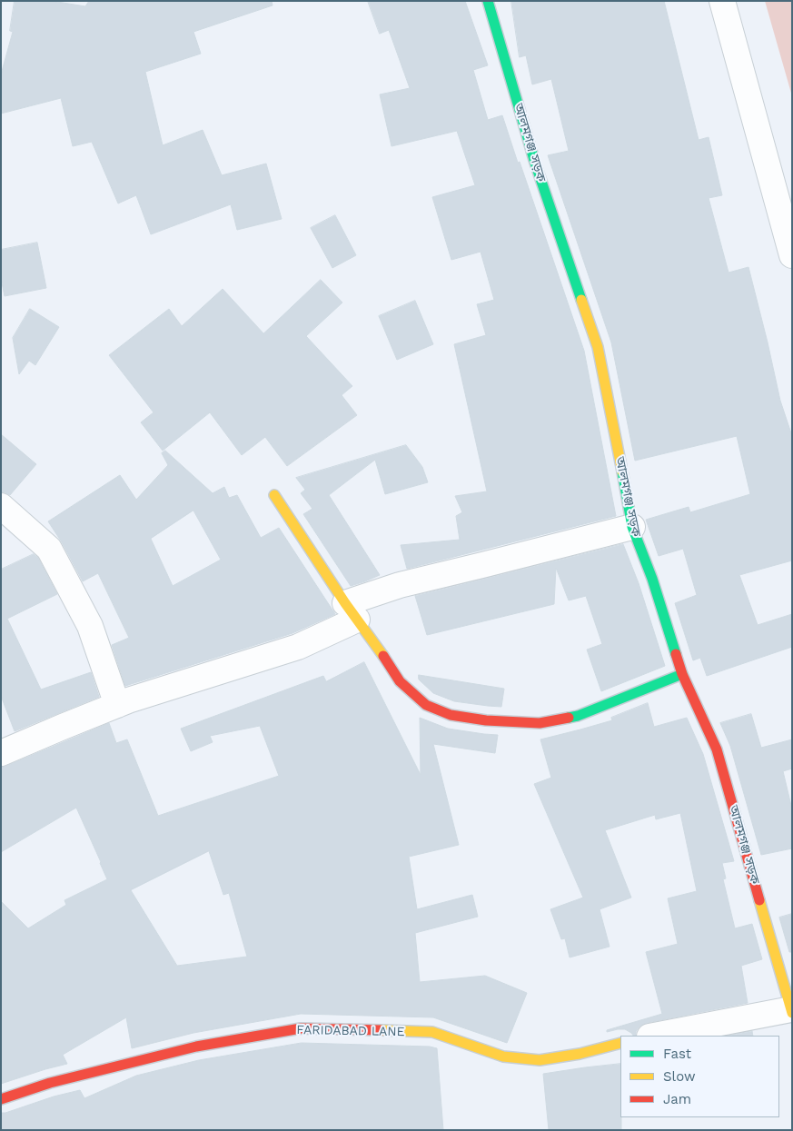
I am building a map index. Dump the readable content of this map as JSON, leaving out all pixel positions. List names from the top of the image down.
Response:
{
  "streets": {
    "street": ["আলমগঞ্জ সড়ক", "FARIDABAD LANE"]
  },
  "legend": ["Fast", "Slow", "Jam"]
}
